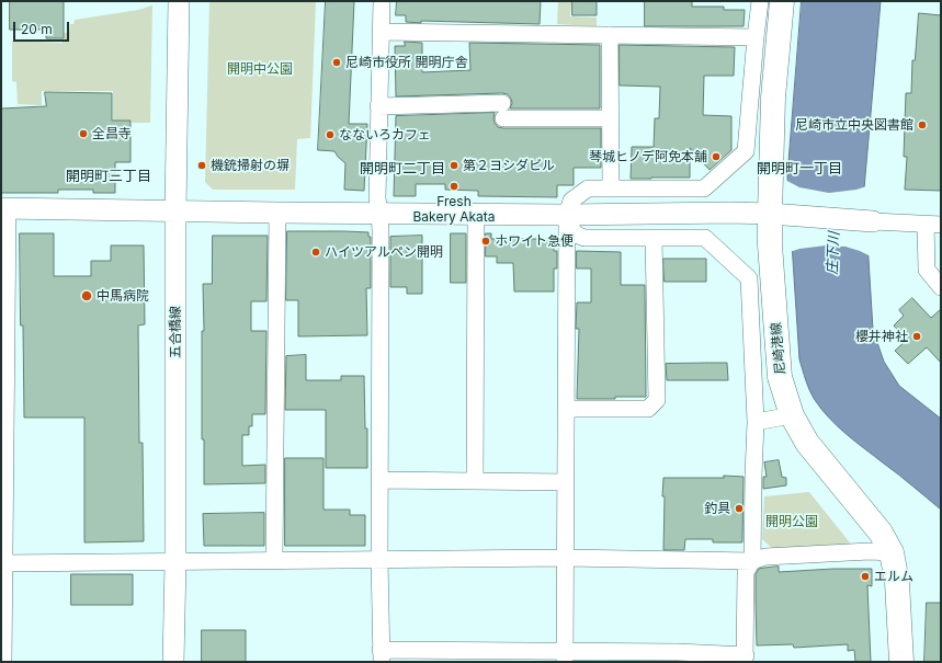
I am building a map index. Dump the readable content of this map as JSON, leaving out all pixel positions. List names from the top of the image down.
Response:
{
  "streets": {
    "main road": ["尼崎港線"],
    "street": ["五合橋線"]
  },
  "districts": ["開明町二丁目", "開明町一丁目", "開明町三丁目"],
  "water": ["庄下川"],
  "parks": ["開明中公園", "開明公園"],
  "places": [
    "尼崎市役所 開明庁舎",
    "尼崎市立中央図書館",
    "全昌寺",
    "なないろカフェ",
    "琴城ヒノデ阿免本舗",
    "機銃掃射の塀",
    "第２ヨシダビル",
    "Fresh Bakery Akata",
    "ホワイト急便",
    "ハイツアルペン開明",
    "中馬病院",
    "櫻井神社",
    "釣具",
    "エルム"
  ],
  "scale_bar": "20 m"
}
